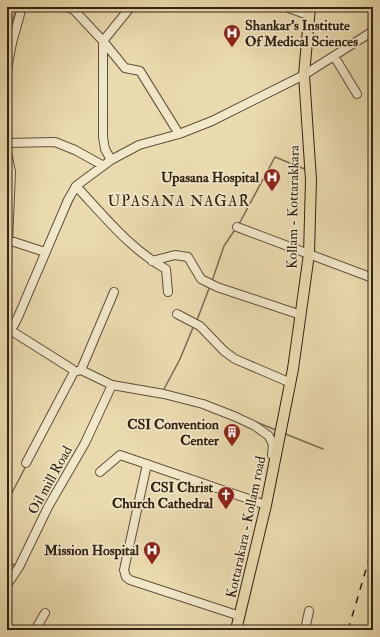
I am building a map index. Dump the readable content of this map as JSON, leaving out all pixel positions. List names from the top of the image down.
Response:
{
  "streets": {
    "main road": ["Kollam - Kottarakkara", "Kottarakara - Kollam road"],
    "street": ["Oil mill Road"]
  },
  "crossings": [
    ["Kollam - Kottarakkara", "Kottarakara - Kollam road"]
  ],
  "districts": ["UPASANA NAGAR"],
  "places": {
    "hospital": ["Shankar's Institute Of Medical Sciences", "Upasana Hospital", "Mission Hospital"],
    "building": ["CSI Convention Center"],
    "church": ["CSI Christ Church Cathedral"]
  }
}
